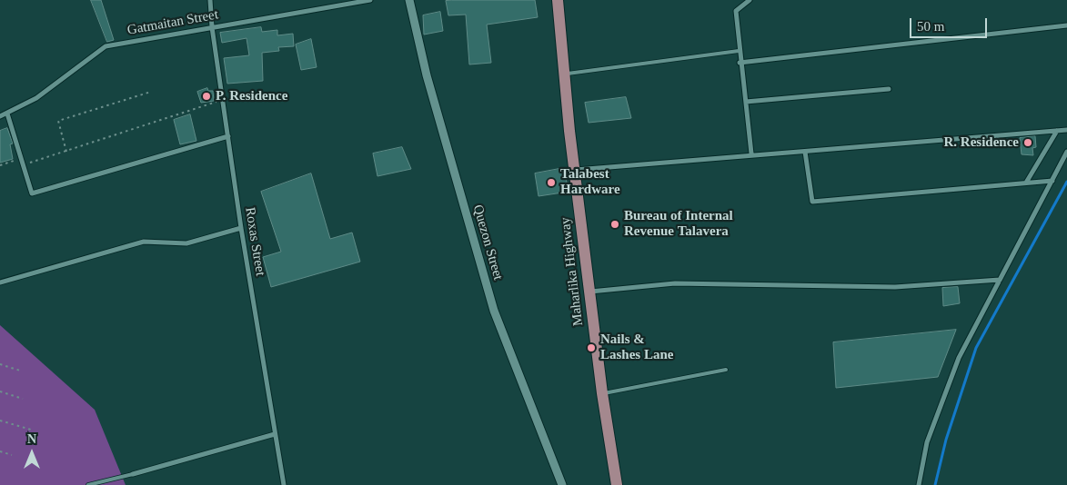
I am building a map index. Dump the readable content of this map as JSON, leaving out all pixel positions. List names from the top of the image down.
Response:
{
  "streets": {
    "main road": ["Maharlika Highway"],
    "street": ["Gatmaitan Street", "Roxas Street", "Quezon Street"]
  },
  "crossings": [
    ["Gatmaitan Street", "Roxas Street"]
  ],
  "places": [
    "P. Residence",
    "R. Residence",
    "Talabest Hardware",
    "Bureau of Internal Revenue Talavera",
    "Nails & Lashes Lane"
  ],
  "scale_bar": "50 m",
  "north": "top"
}
